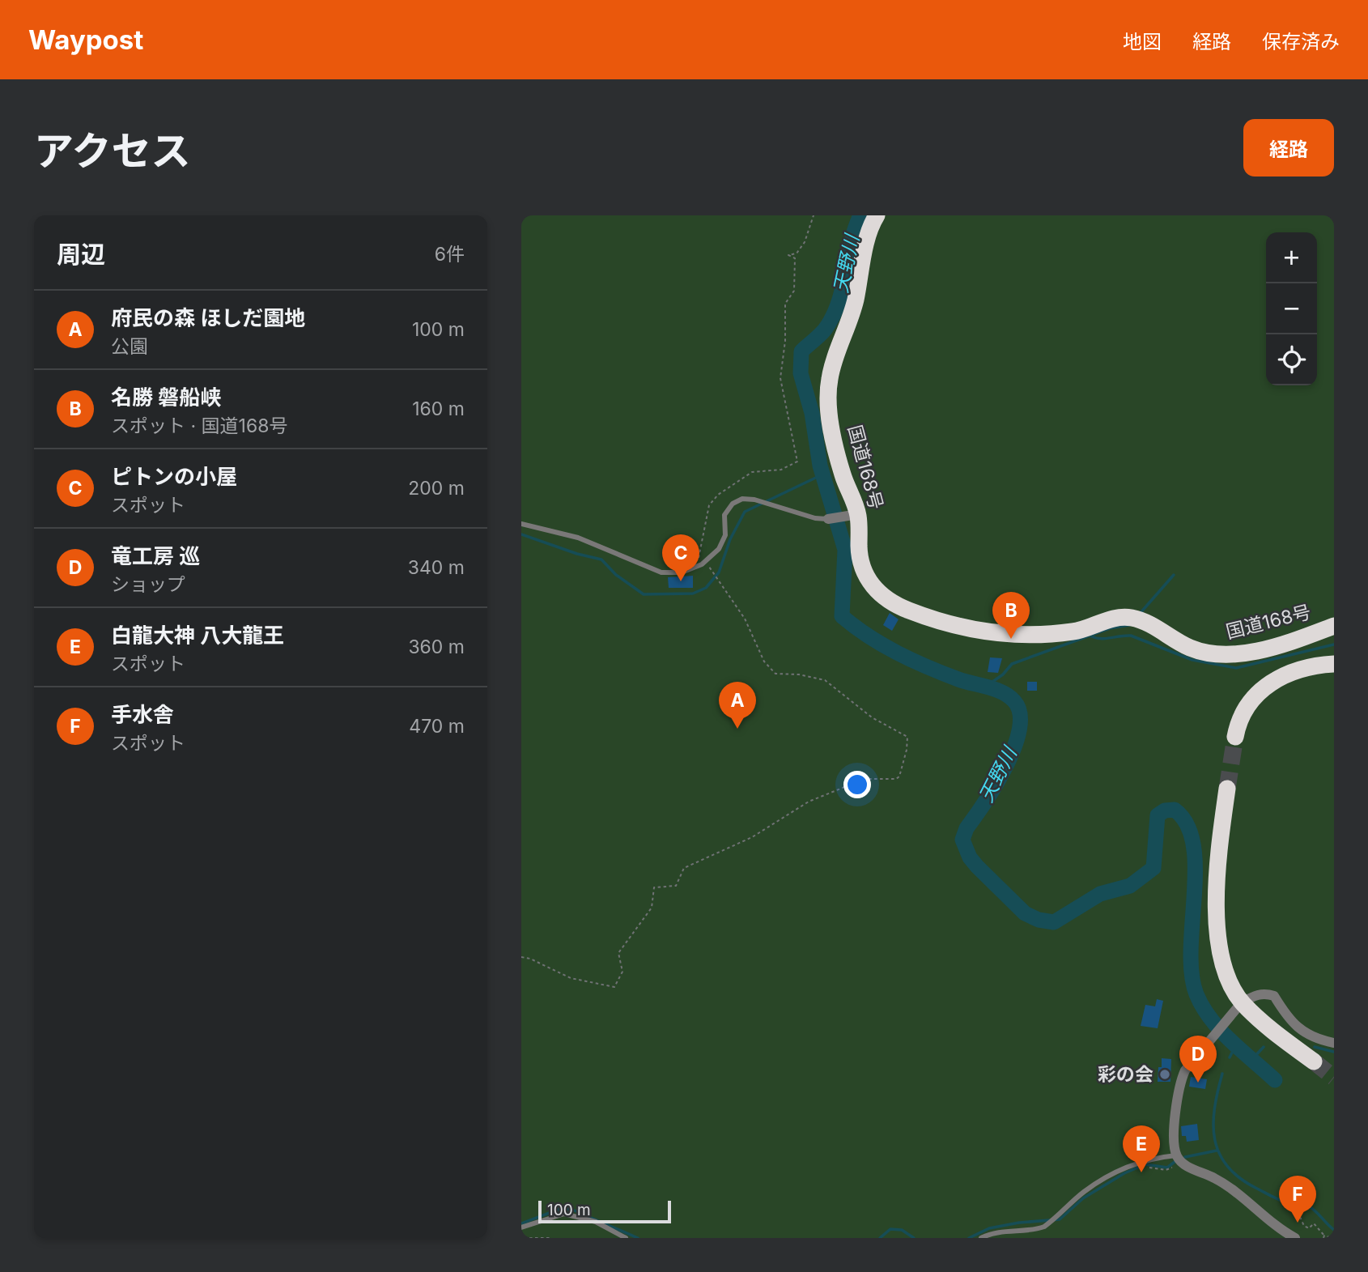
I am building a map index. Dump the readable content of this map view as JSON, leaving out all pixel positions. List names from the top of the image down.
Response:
{
  "streets": {
    "highway": ["国道168号"]
  },
  "water": ["天野川"],
  "places": ["彩の会"],
  "scale_bar": "100 m",
  "page": {
    "header": "Waypost",
    "nav": ["地図", "経路", "保存済み"],
    "title": "アクセス",
    "buttons": "経路",
    "heading": ["周辺", "6件"],
    "map_buttons": ["+", "−"],
    "list": [
      {
        "mark": "A",
        "name": "府民の森 ほしだ園地",
        "note": "公園",
        "value": "100 m"
      },
      {
        "mark": "B",
        "name": "名勝 磐船峡",
        "note": "スポット · 国道168号",
        "value": "160 m"
      },
      {
        "mark": "C",
        "name": "ピトンの小屋",
        "note": "スポット",
        "value": "200 m"
      },
      {
        "mark": "D",
        "name": "竜工房 巡",
        "note": "ショップ",
        "value": "340 m"
      },
      {
        "mark": "E",
        "name": "白龍大神 八大龍王",
        "note": "スポット",
        "value": "360 m"
      },
      {
        "mark": "F",
        "name": "手水舎",
        "note": "スポット",
        "value": "470 m"
      }
    ],
    "pins": [
      "C",
      "B",
      "A",
      "D",
      "E",
      "F"
    ],
    "scale": "100 m"
  }
}
